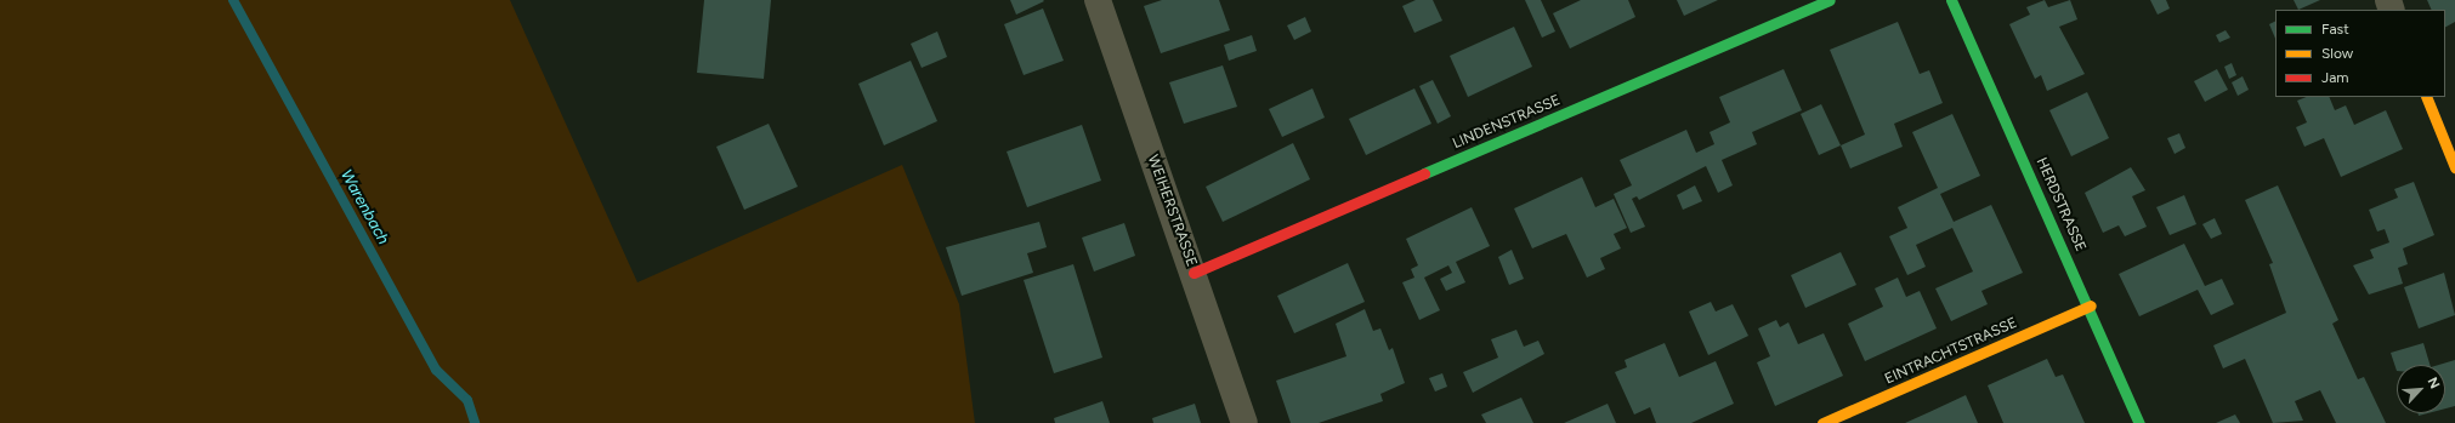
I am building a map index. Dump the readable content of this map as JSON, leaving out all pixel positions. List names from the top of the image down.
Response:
{
  "streets": {
    "street": [
      "LINDENSTRASSE",
      "HERDSTRASSE",
      "WEIHERSTRASSE",
      "EINTRACHTSTRASSE"
    ]
  },
  "crossings": [
    ["LINDENSTRASSE", "WEIHERSTRASSE"],
    ["HERDSTRASSE", "EINTRACHTSTRASSE"]
  ],
  "water": ["Warenbach"],
  "legend": ["Fast", "Slow", "Jam"],
  "north": "top right"
}
